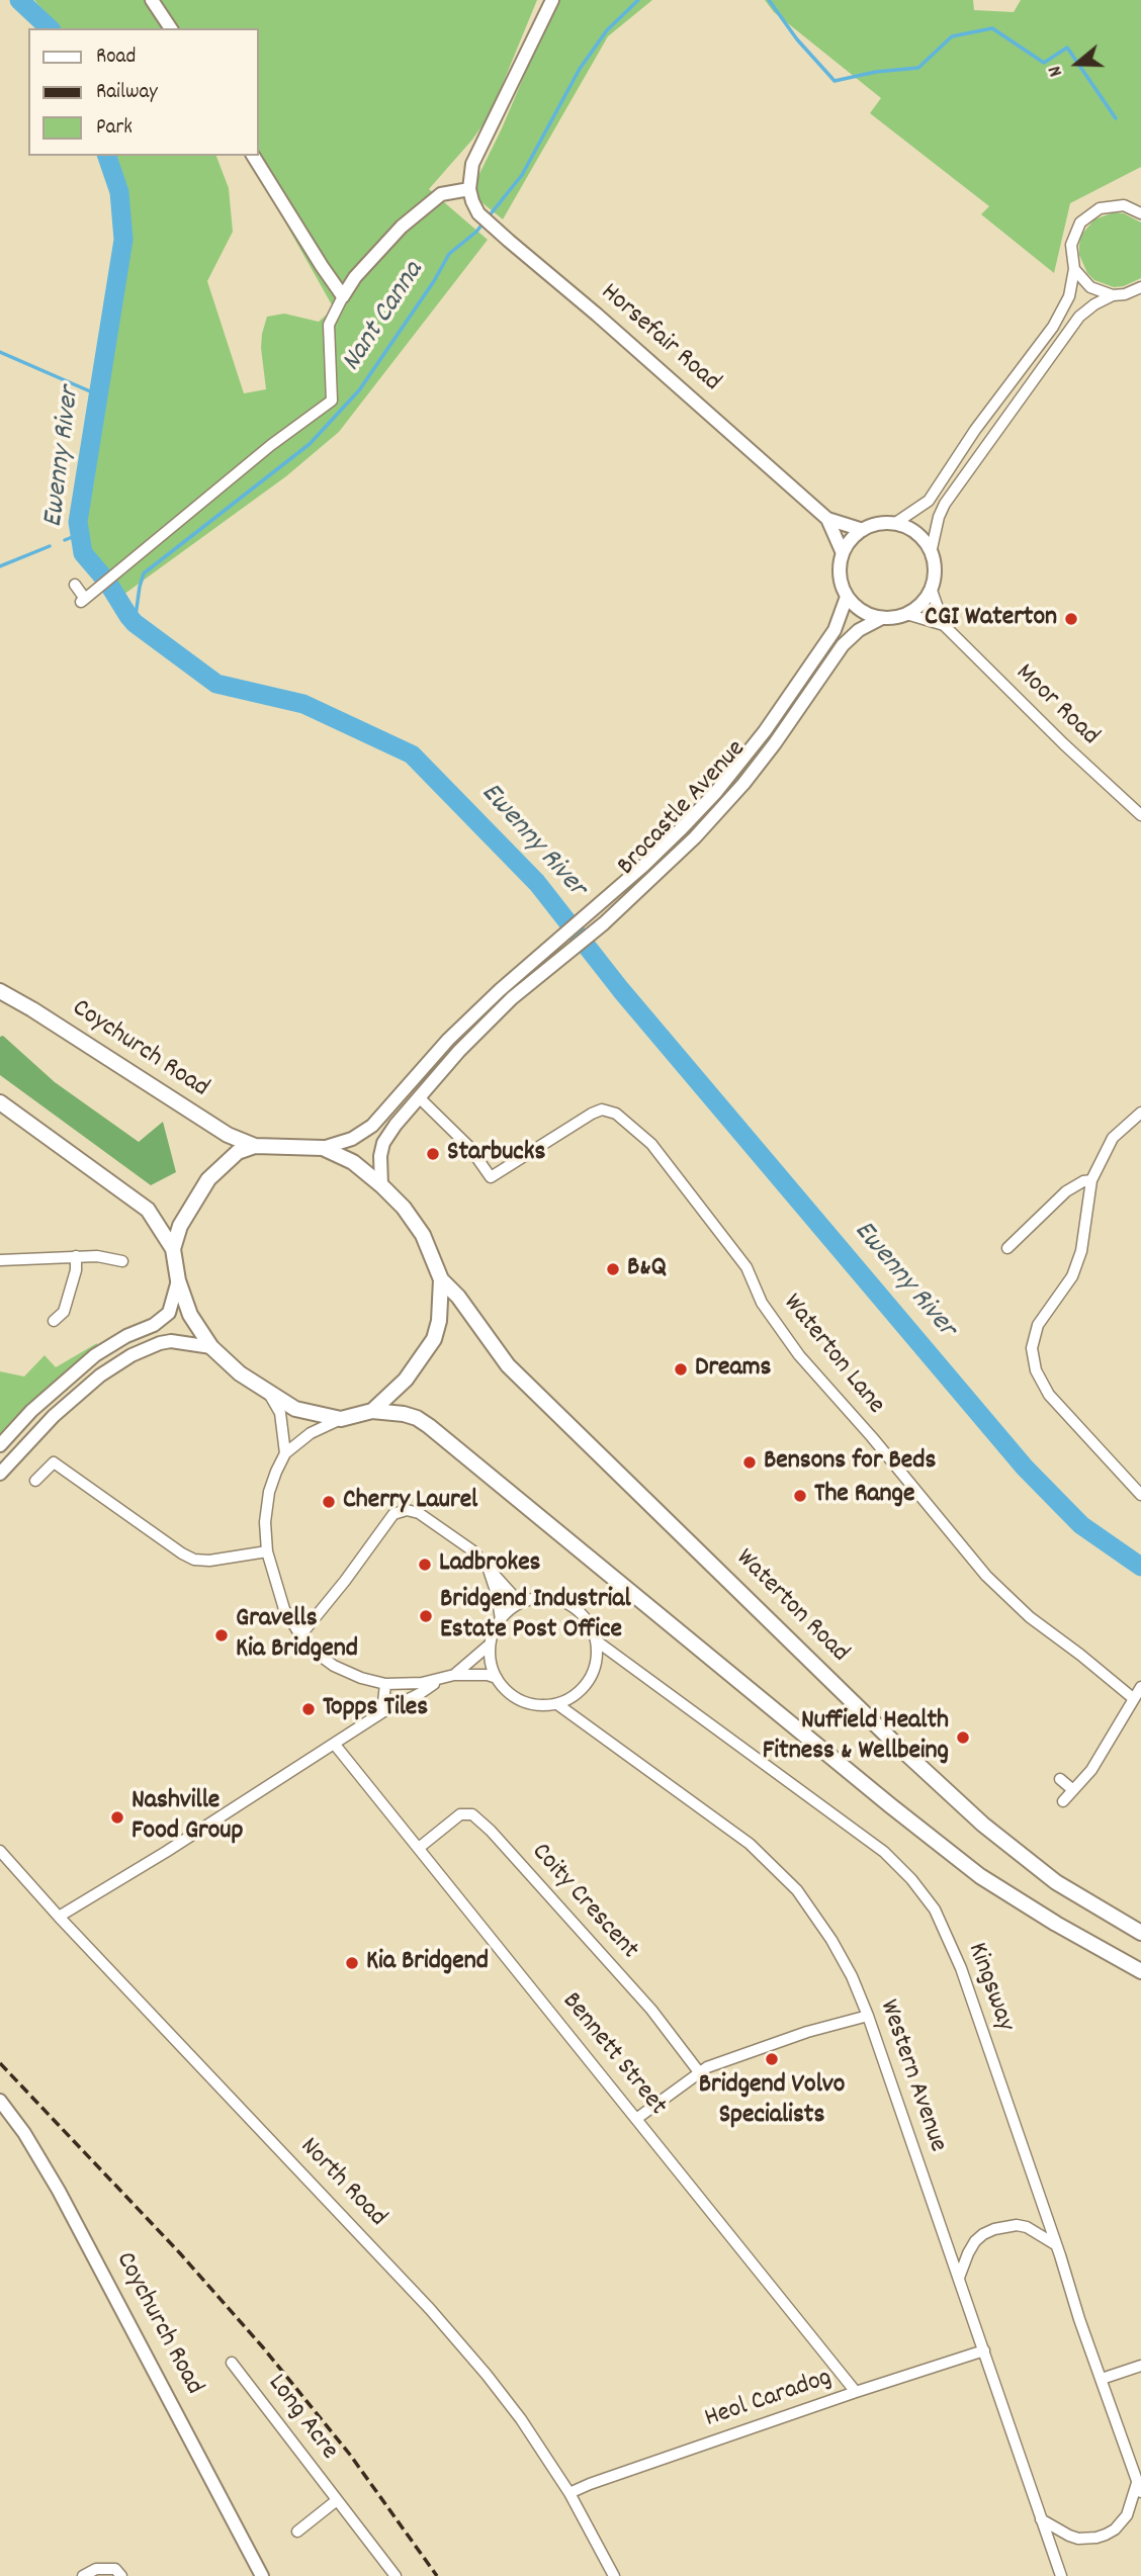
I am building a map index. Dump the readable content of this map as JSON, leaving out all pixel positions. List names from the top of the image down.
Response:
{
  "streets": {
    "main road": ["Coychurch Road", "Waterton Road"],
    "street": [
      "Horsefair Road",
      "Moor Road",
      "Brocastle Avenue",
      "Waterton Lane",
      "Coity Crescent",
      "Kingsway",
      "Bennett Street",
      "Western Avenue",
      "North Road",
      "Heol Caradog",
      "Long Acre"
    ]
  },
  "crossings": [
    ["Horsefair Road", "Moor Road"],
    ["Horsefair Road", "Brocastle Avenue"],
    ["Moor Road", "Brocastle Avenue"],
    ["Brocastle Avenue", "Waterton Lane"],
    ["Coity Crescent", "Bennett Street"],
    ["Kingsway", "Western Avenue"],
    ["Bennett Street", "Heol Caradog"],
    ["Western Avenue", "Heol Caradog"],
    ["North Road", "Heol Caradog"]
  ],
  "water": ["Nant Canna", "Ewenny River"],
  "places": [
    "CGI Waterton",
    "Starbucks",
    "B&Q",
    "Dreams",
    "Bensons for Beds",
    "The Range",
    "Cherry Laurel",
    "Ladbrokes",
    "Bridgend Industrial Estate Post Office",
    "Gravells Kia Bridgend",
    "Topps Tiles",
    "Nuffield Health Fitness & Wellbeing",
    "Nashville Food Group",
    "Kia Bridgend",
    "Bridgend Volvo Specialists"
  ],
  "legend": ["Road", "Railway", "Park"],
  "north": "left"
}
